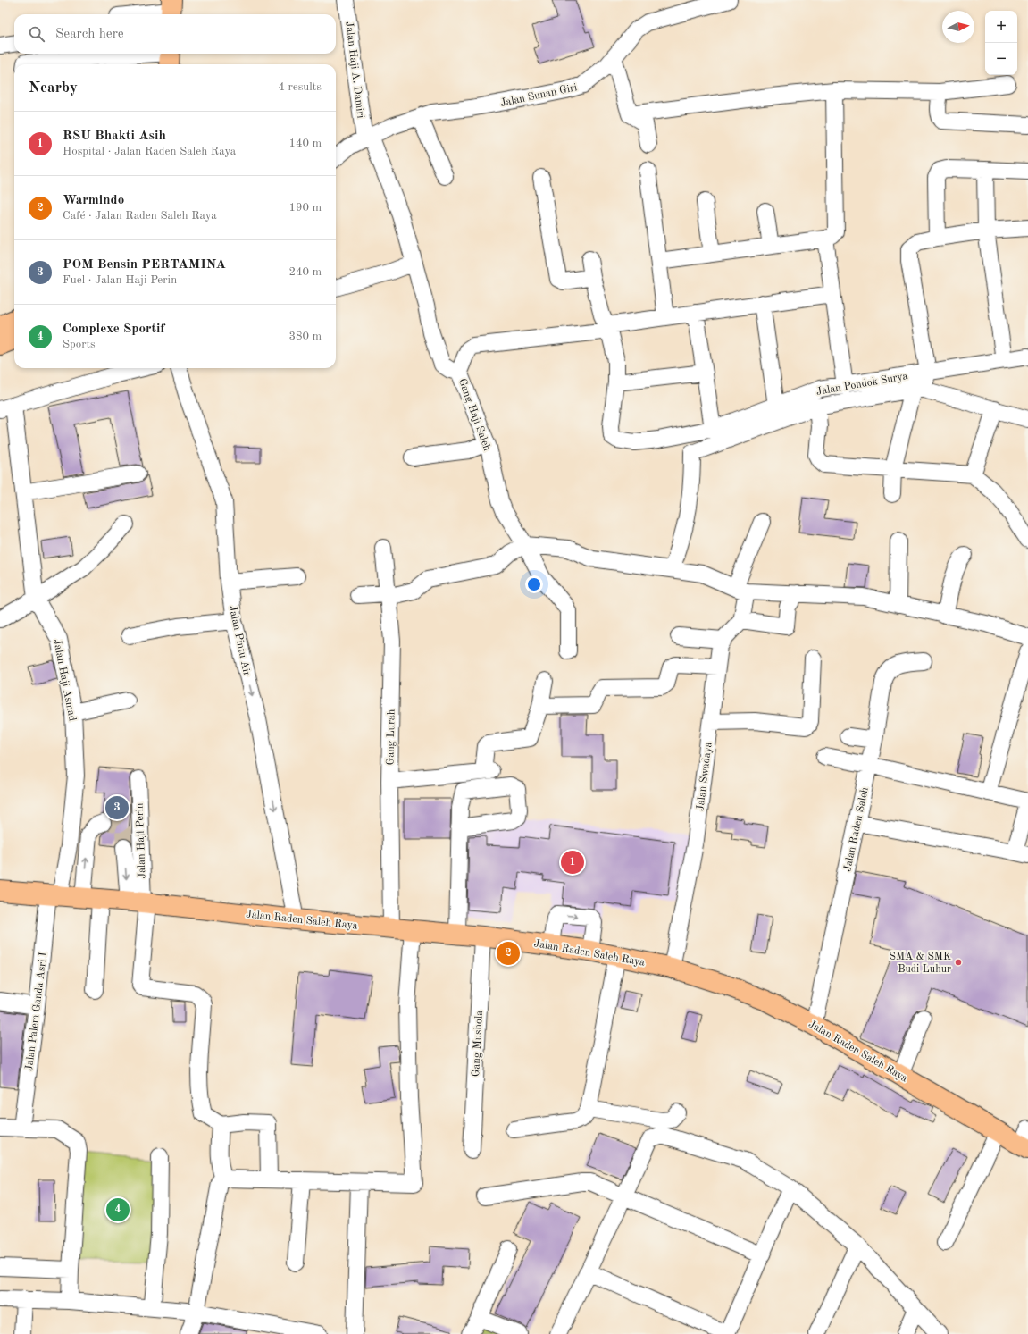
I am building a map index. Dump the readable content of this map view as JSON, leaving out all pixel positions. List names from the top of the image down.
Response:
{
  "streets": {
    "main road": ["Jalan Raden Saleh Raya"],
    "street": [
      "Jalan Haji A. Damiri",
      "Jalan Sunan Giri",
      "Jalan Pondok Surya",
      "Gang Haji Saleh",
      "Jalan Pintu Air",
      "Jalan Haji Asmad",
      "Gang Lurah",
      "Jalan Swadaya",
      "Jalan Raden Saleh",
      "Jalan Haji Perin",
      "Jalan Palem Ganda Asri I",
      "Gang Mushola"
    ]
  },
  "crossings": [
    ["Jalan Haji A. Damiri", "Jalan Sunan Giri"],
    ["Jalan Haji A. Damiri", "Gang Haji Saleh"],
    ["Jalan Sunan Giri", "Gang Haji Saleh"],
    ["Jalan Pintu Air", "Jalan Raden Saleh Raya"],
    ["Jalan Haji Asmad", "Jalan Raden Saleh Raya"],
    ["Jalan Haji Asmad", "Jalan Palem Ganda Asri I"],
    ["Gang Lurah", "Jalan Raden Saleh Raya"],
    ["Jalan Swadaya", "Jalan Raden Saleh Raya"],
    ["Jalan Raden Saleh", "Jalan Raden Saleh Raya"],
    ["Jalan Haji Perin", "Jalan Raden Saleh Raya"],
    ["Jalan Raden Saleh Raya", "Jalan Palem Ganda Asri I"],
    ["Jalan Raden Saleh Raya", "Gang Mushola"]
  ],
  "one_way": ["Jalan Pintu Air"],
  "places": ["SMA & SMK Budi Luhur"],
  "north": "right",
  "page": {
    "map_buttons": ["+", "−"],
    "search": "Search here",
    "heading": ["Nearby", "4 results"],
    "list": [
      {
        "mark": "1",
        "name": "RSU Bhakti Asih",
        "note": "Hospital · Jalan Raden Saleh Raya",
        "value": "140 m"
      },
      {
        "mark": "2",
        "name": "Warmindo",
        "note": "Café · Jalan Raden Saleh Raya",
        "value": "190 m"
      },
      {
        "mark": "3",
        "name": "POM Bensin PERTAMINA",
        "note": "Fuel · Jalan Haji Perin",
        "value": "240 m"
      },
      {
        "mark": "4",
        "name": "Complexe Sportif",
        "note": "Sports",
        "value": "380 m"
      }
    ],
    "pins": [
      "3",
      "1",
      "2",
      "4"
    ]
  }
}
